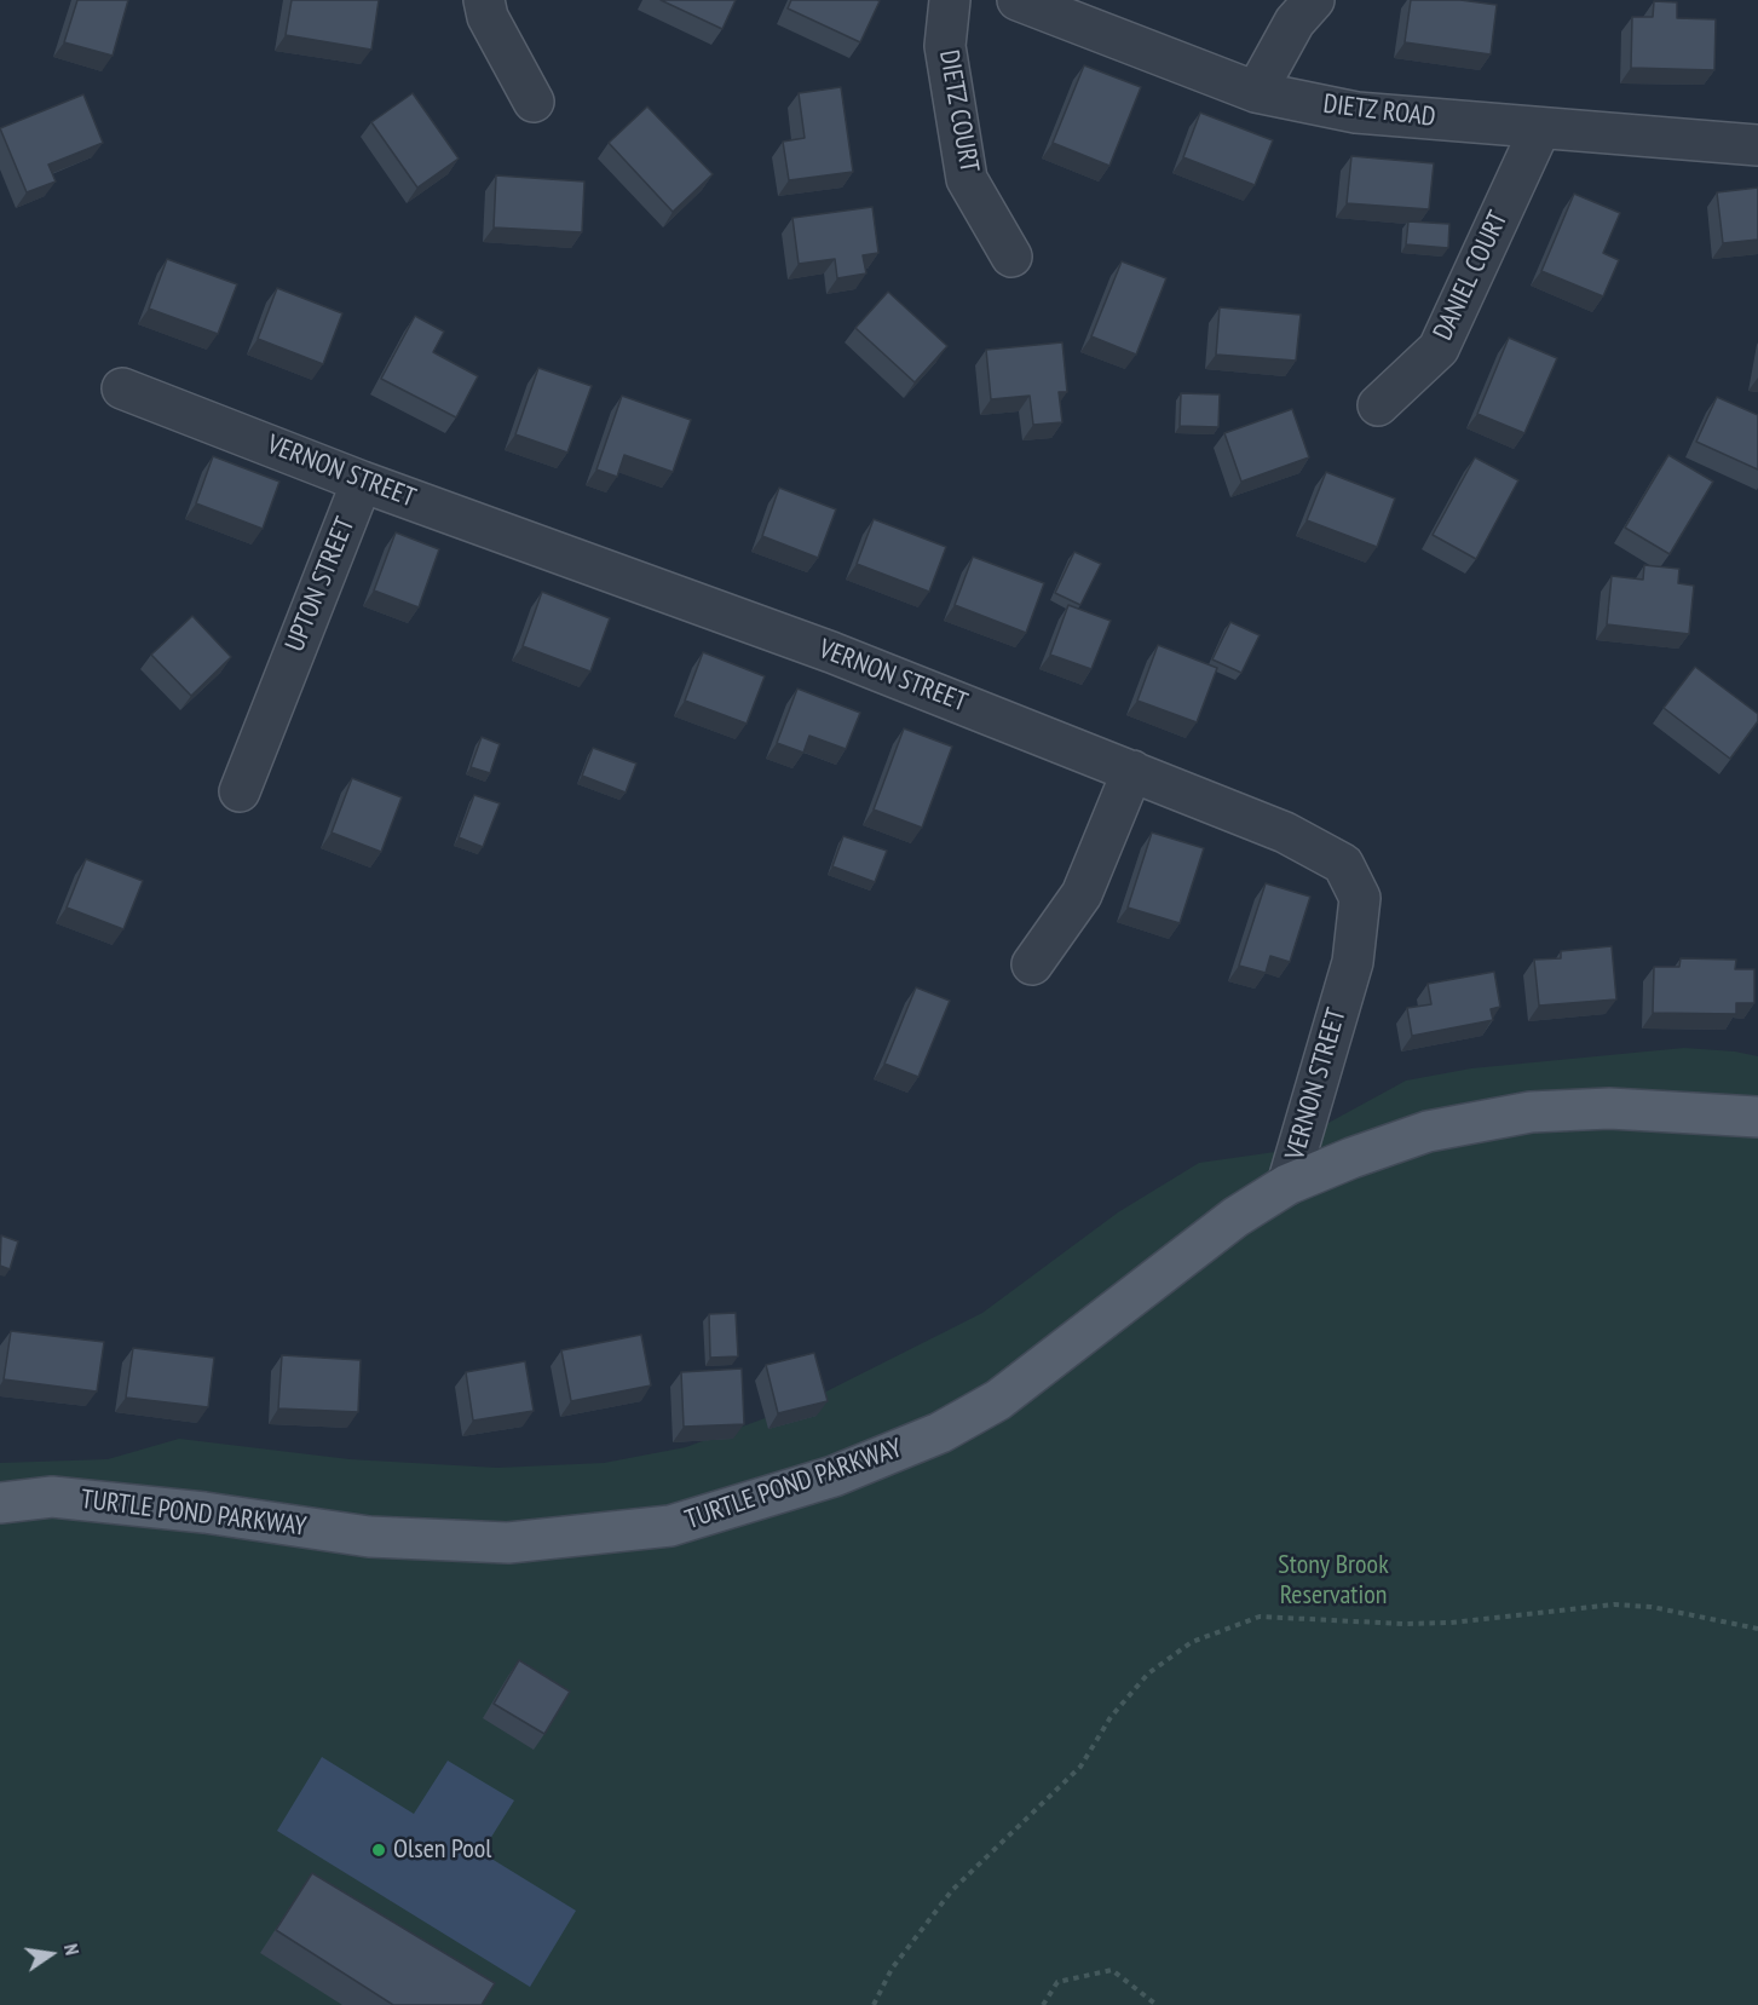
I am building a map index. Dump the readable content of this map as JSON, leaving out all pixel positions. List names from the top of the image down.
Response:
{
  "streets": {
    "main road": ["TURTLE POND PARKWAY"],
    "street": [
      "DIETZ COURT",
      "DIETZ ROAD",
      "DANIEL COURT",
      "VERNON STREET",
      "UPTON STREET"
    ]
  },
  "crossings": [
    ["DIETZ ROAD", "DANIEL COURT"],
    ["VERNON STREET", "UPTON STREET"],
    ["VERNON STREET", "TURTLE POND PARKWAY"]
  ],
  "parks": ["Stony Brook Reservation"],
  "places": ["Olsen Pool"],
  "north": "right"
}
